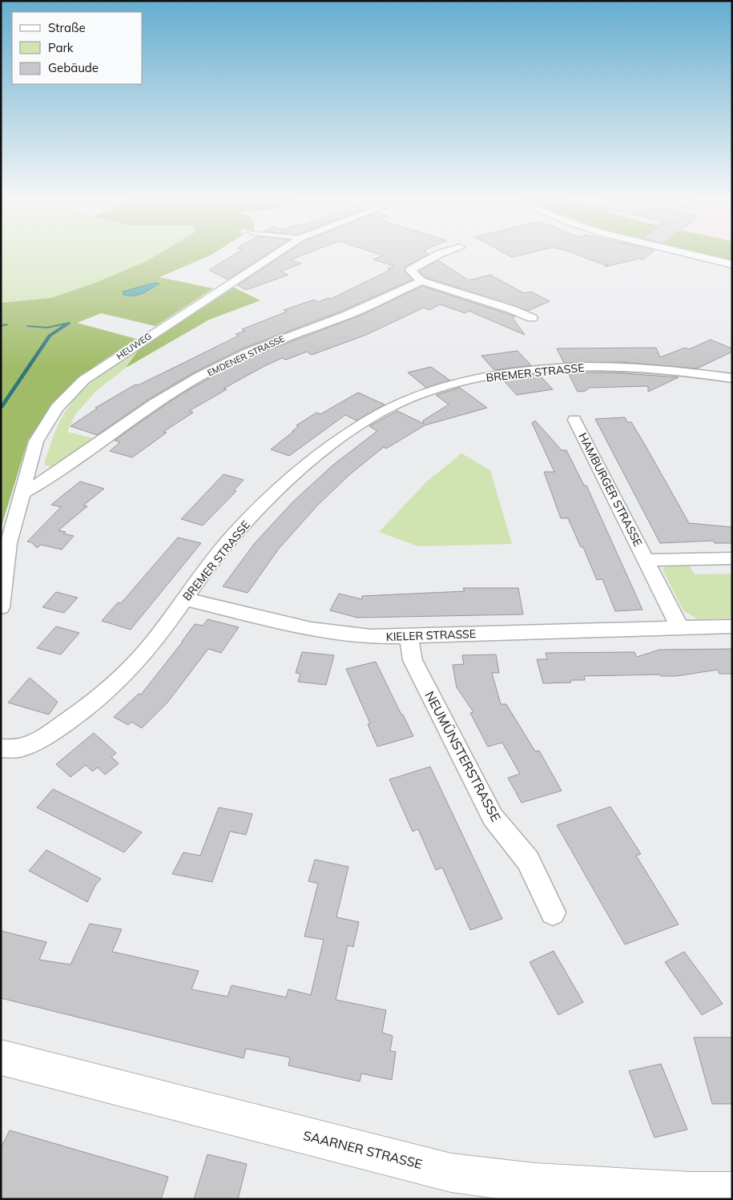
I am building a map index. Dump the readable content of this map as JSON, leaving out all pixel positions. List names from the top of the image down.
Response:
{
  "streets": {
    "main road": ["SAARNER STRASSE"],
    "street": [
      "HEUWEG",
      "EMDENER STRASSE",
      "BREMER STRASSE",
      "HAMBURGER STRASSE",
      "KIELER STRASSE",
      "NEUMÜNSTERSTRASSE"
    ]
  },
  "crossings": [
    ["HEUWEG", "EMDENER STRASSE"],
    ["BREMER STRASSE", "KIELER STRASSE"],
    ["KIELER STRASSE", "NEUMÜNSTERSTRASSE"]
  ],
  "legend": ["Straße", "Park", "Gebäude"]
}
